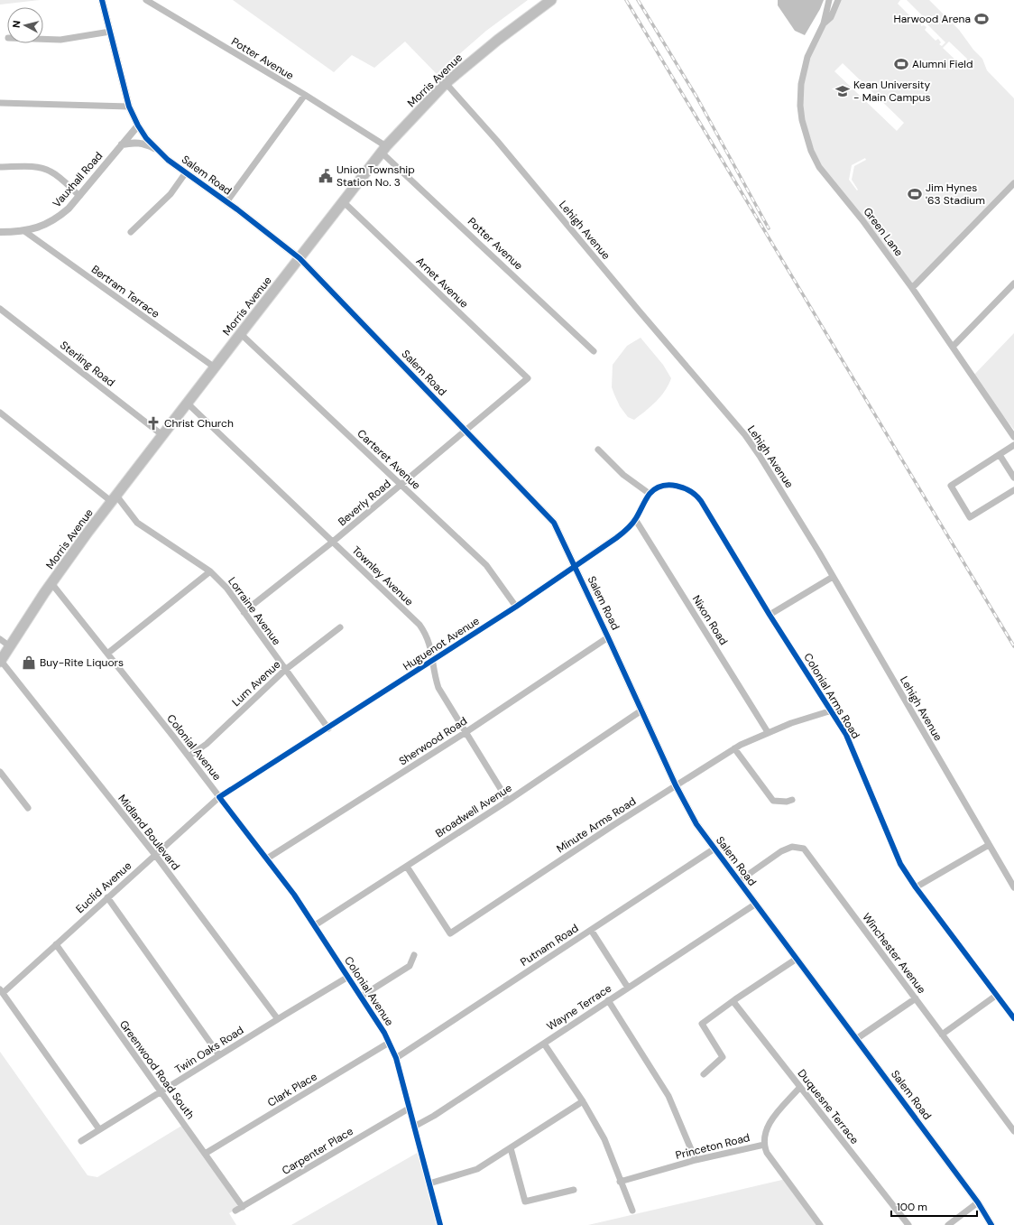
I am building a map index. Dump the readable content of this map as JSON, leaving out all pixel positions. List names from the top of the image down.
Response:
{
  "streets": {
    "main road": ["Morris Avenue"],
    "street": [
      "Potter Avenue",
      "Salem Road",
      "Vauxhall Road",
      "Lehigh Avenue",
      "Green Lane",
      "Arnet Avenue",
      "Bertram Terrace",
      "Sterling Road",
      "Carteret Avenue",
      "Beverly Road",
      "Townley Avenue",
      "Lorraine Avenue",
      "Nixon Road",
      "Huguenot Avenue",
      "Lum Avenue",
      "Colonial Arms Road",
      "Sherwood Road",
      "Colonial Avenue",
      "Broadwell Avenue",
      "Minute Arms Road",
      "Midland Boulevard",
      "Euclid Avenue",
      "Putnam Road",
      "Winchester Avenue",
      "Wayne Terrace",
      "Twin Oaks Road",
      "Greenwood Road South",
      "Clark Place",
      "Duquesne Terrace",
      "Princeton Road",
      "Carpenter Place"
    ]
  },
  "crossings": [
    ["Potter Avenue", "Morris Avenue"],
    ["Morris Avenue", "Salem Road"],
    ["Morris Avenue", "Lehigh Avenue"],
    ["Morris Avenue", "Arnet Avenue"],
    ["Morris Avenue", "Bertram Terrace"],
    ["Morris Avenue", "Sterling Road"],
    ["Morris Avenue", "Carteret Avenue"],
    ["Morris Avenue", "Townley Avenue"],
    ["Morris Avenue", "Lorraine Avenue"],
    ["Morris Avenue", "Colonial Avenue"],
    ["Morris Avenue", "Midland Boulevard"],
    ["Salem Road", "Vauxhall Road"],
    ["Salem Road", "Beverly Road"],
    ["Salem Road", "Huguenot Avenue"],
    ["Salem Road", "Sherwood Road"],
    ["Salem Road", "Broadwell Avenue"],
    ["Salem Road", "Minute Arms Road"],
    ["Salem Road", "Putnam Road"],
    ["Salem Road", "Winchester Avenue"],
    ["Salem Road", "Wayne Terrace"],
    ["Vauxhall Road", "Bertram Terrace"],
    ["Arnet Avenue", "Beverly Road"],
    ["Carteret Avenue", "Beverly Road"],
    ["Carteret Avenue", "Huguenot Avenue"],
    ["Beverly Road", "Townley Avenue"],
    ["Beverly Road", "Lorraine Avenue"],
    ["Townley Avenue", "Huguenot Avenue"],
    ["Townley Avenue", "Sherwood Road"],
    ["Townley Avenue", "Broadwell Avenue"],
    ["Lorraine Avenue", "Huguenot Avenue"],
    ["Lorraine Avenue", "Lum Avenue"],
    ["Nixon Road", "Huguenot Avenue"],
    ["Nixon Road", "Minute Arms Road"],
    ["Huguenot Avenue", "Colonial Arms Road"],
    ["Huguenot Avenue", "Colonial Avenue"],
    ["Huguenot Avenue", "Euclid Avenue"],
    ["Lum Avenue", "Colonial Avenue"],
    ["Colonial Arms Road", "Minute Arms Road"],
    ["Sherwood Road", "Colonial Avenue"],
    ["Colonial Avenue", "Broadwell Avenue"],
    ["Colonial Avenue", "Euclid Avenue"],
    ["Colonial Avenue", "Putnam Road"],
    ["Colonial Avenue", "Wayne Terrace"],
    ["Colonial Avenue", "Twin Oaks Road"],
    ["Colonial Avenue", "Clark Place"],
    ["Colonial Avenue", "Carpenter Place"],
    ["Broadwell Avenue", "Minute Arms Road"],
    ["Midland Boulevard", "Euclid Avenue"],
    ["Midland Boulevard", "Twin Oaks Road"],
    ["Euclid Avenue", "Greenwood Road South"],
    ["Twin Oaks Road", "Greenwood Road South"],
    ["Greenwood Road South", "Clark Place"],
    ["Greenwood Road South", "Carpenter Place"],
    ["Duquesne Terrace", "Princeton Road"]
  ],
  "places": {
    "sports": ["Harwood Arena", "Alumni Field", "Jim Hynes '63 Stadium"],
    "school or university": ["Kean University - Main Campus"],
    "public building": ["Union Township Station No. 3"],
    "church": ["Christ Church"],
    "shop": ["Buy-Rite Liquors"]
  },
  "scale_bar": "100 m",
  "north": "left"
}
